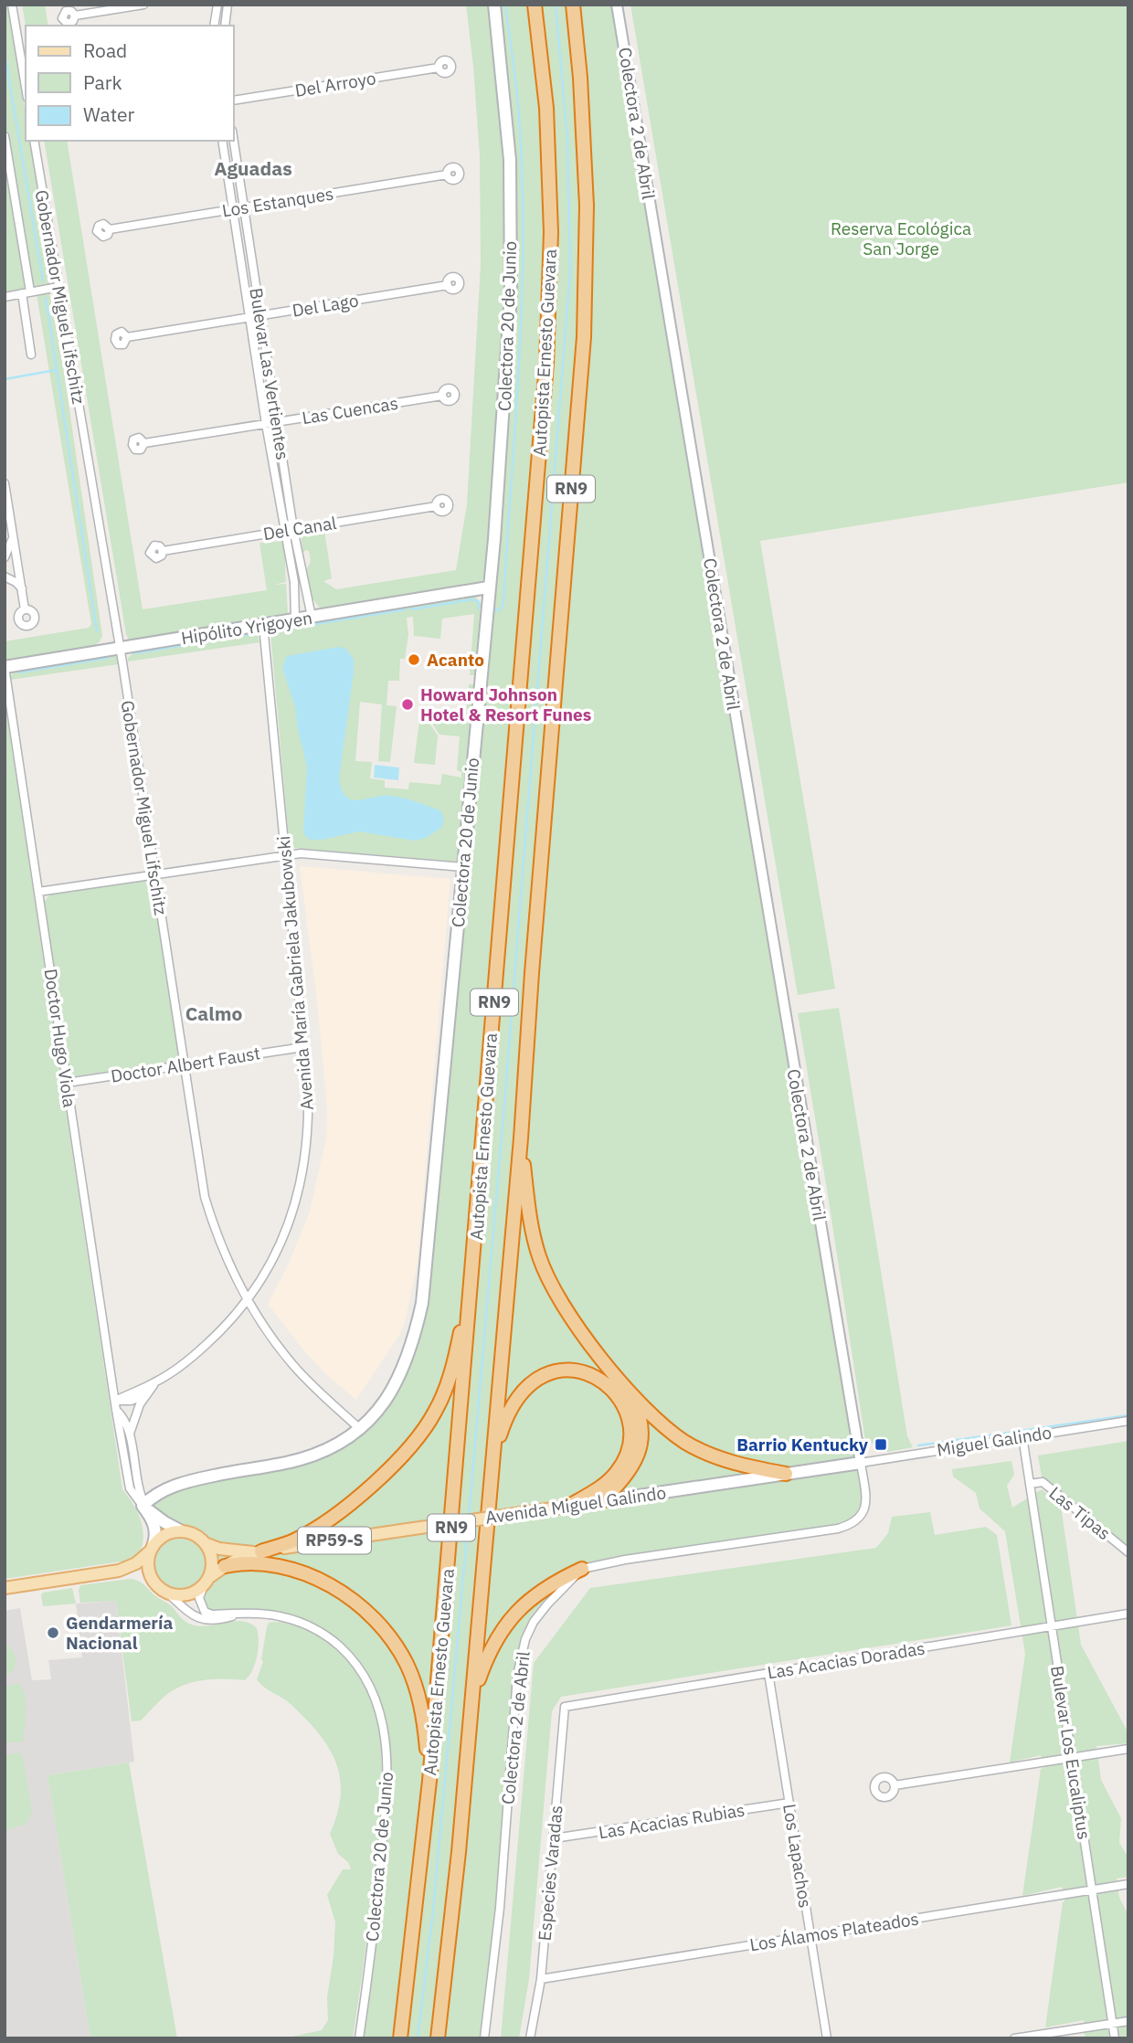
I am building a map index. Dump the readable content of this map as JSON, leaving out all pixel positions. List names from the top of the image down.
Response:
{
  "streets": {
    "highway": ["Autopista Ernesto Guevara", "RN9"],
    "main road": [
      "Colectora 20 de Junio",
      "Hipólito Yrigoyen",
      "Doctor Hugo Viola",
      "Avenida Miguel Galindo",
      "RP59-S"
    ],
    "street": [
      "Del Arroyo",
      "Colectora 2 de Abril",
      "Los Estanques",
      "Gobernador Miguel Lifschitz",
      "Del Lago",
      "Bulevar Las Vertientes",
      "Las Cuencas",
      "Del Canal",
      "Avenida María Gabriela Jakubowski",
      "Doctor Albert Faust",
      "Miguel Galindo",
      "Las Tipas",
      "Las Acacias Doradas",
      "Bulevar Los Eucaliptus",
      "Las Acacias Rubias",
      "Los Lapachos",
      "Especies Varadas",
      "Los Álamos Plateados"
    ]
  },
  "crossings": [
    ["Colectora 2 de Abril", "Miguel Galindo"],
    ["Colectora 2 de Abril", "Avenida Miguel Galindo"],
    ["Los Estanques", "Bulevar Las Vertientes"],
    ["Gobernador Miguel Lifschitz", "Colectora 20 de Junio"],
    ["Gobernador Miguel Lifschitz", "Hipólito Yrigoyen"],
    ["Gobernador Miguel Lifschitz", "Avenida María Gabriela Jakubowski"],
    ["Gobernador Miguel Lifschitz", "Doctor Albert Faust"],
    ["Del Lago", "Bulevar Las Vertientes"],
    ["Colectora 20 de Junio", "Hipólito Yrigoyen"],
    ["Colectora 20 de Junio", "Doctor Hugo Viola"],
    ["Colectora 20 de Junio", "Avenida Miguel Galindo"],
    ["Bulevar Las Vertientes", "Las Cuencas"],
    ["Bulevar Las Vertientes", "Del Canal"],
    ["Bulevar Las Vertientes", "Hipólito Yrigoyen"],
    ["Hipólito Yrigoyen", "Avenida María Gabriela Jakubowski"],
    ["Hipólito Yrigoyen", "Doctor Hugo Viola"],
    ["Avenida María Gabriela Jakubowski", "Doctor Hugo Viola"],
    ["Avenida María Gabriela Jakubowski", "Doctor Albert Faust"],
    ["Doctor Hugo Viola", "Doctor Albert Faust"],
    ["Doctor Hugo Viola", "Avenida Miguel Galindo"],
    ["Miguel Galindo", "Avenida Miguel Galindo"],
    ["Miguel Galindo", "Bulevar Los Eucaliptus"],
    ["Las Tipas", "Bulevar Los Eucaliptus"],
    ["Las Acacias Doradas", "Bulevar Los Eucaliptus"],
    ["Las Acacias Doradas", "Los Lapachos"],
    ["Las Acacias Doradas", "Especies Varadas"],
    ["Bulevar Los Eucaliptus", "Los Álamos Plateados"],
    ["Las Acacias Rubias", "Los Lapachos"],
    ["Las Acacias Rubias", "Especies Varadas"],
    ["Los Lapachos", "Los Álamos Plateados"],
    ["Especies Varadas", "Los Álamos Plateados"]
  ],
  "districts": ["Aguadas", "Calmo"],
  "parks": ["Reserva Ecológica San Jorge"],
  "places": {
    "other": ["Acanto", "Howard Johnson Hotel & Resort Funes", "Gendarmería Nacional"],
    "transit": ["Barrio Kentucky"]
  },
  "legend": ["Road", "Park", "Water"]
}
